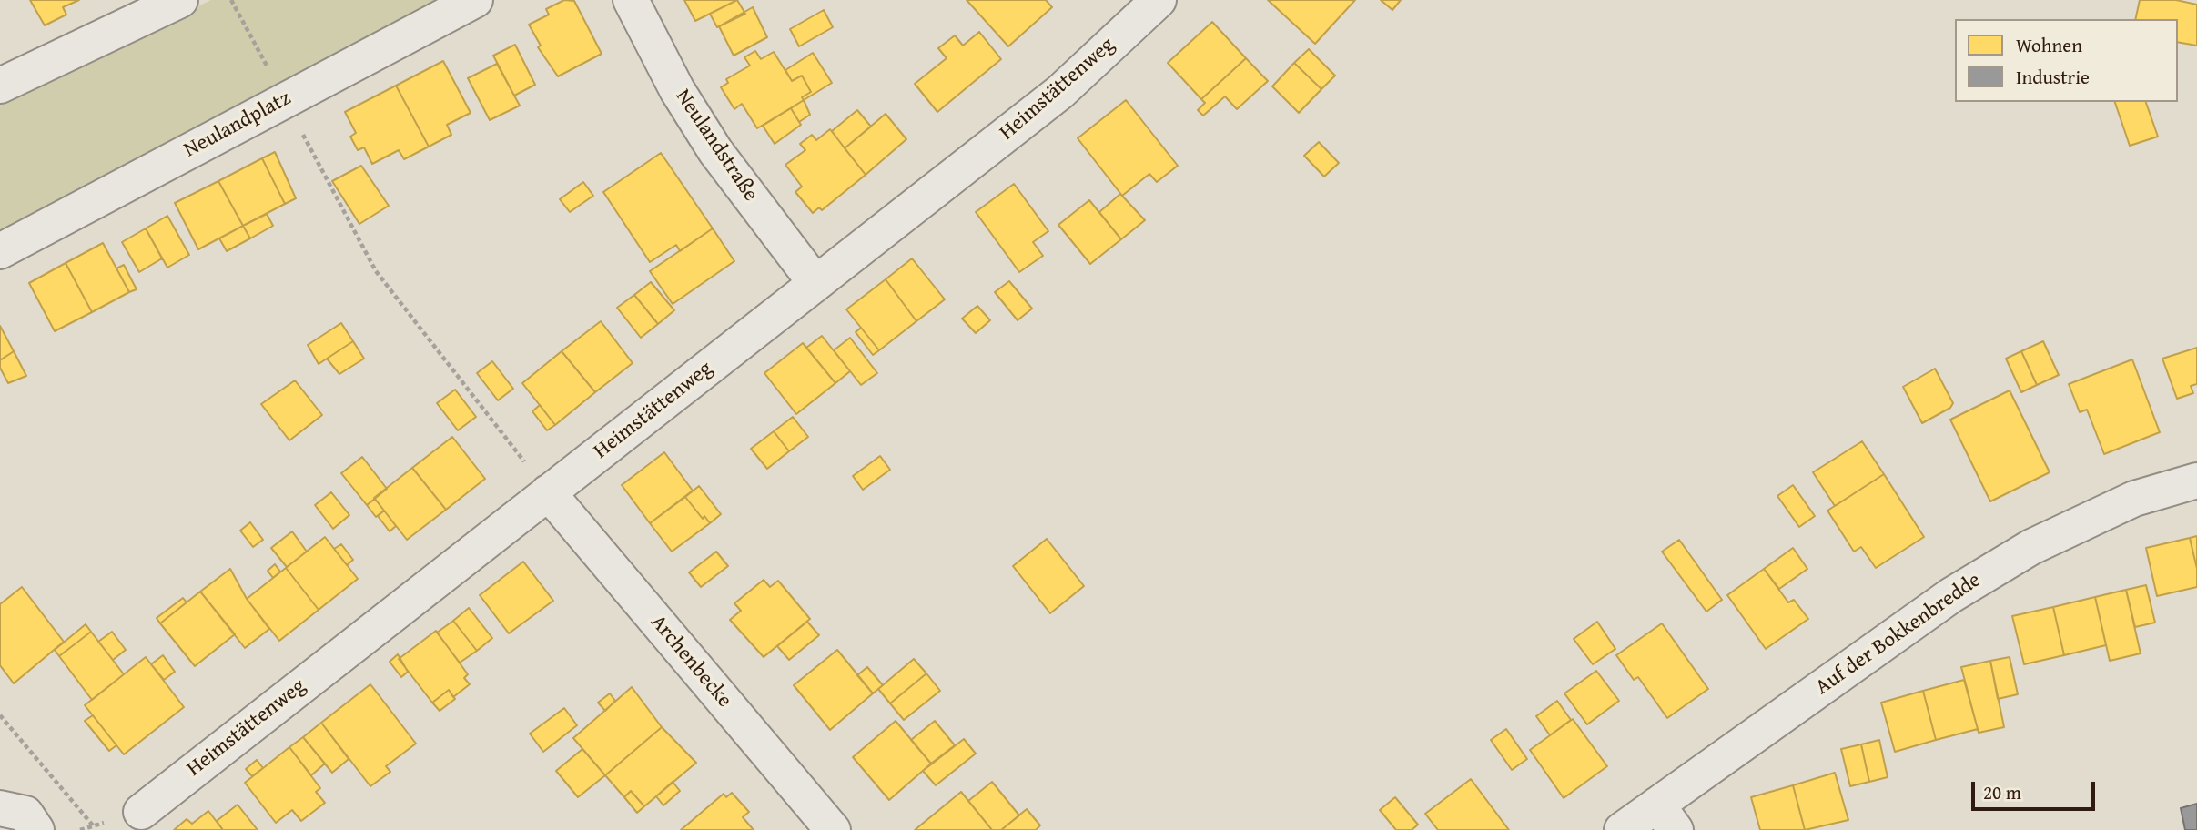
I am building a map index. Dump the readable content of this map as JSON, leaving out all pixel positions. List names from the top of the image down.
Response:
{
  "streets": {
    "street": [
      "Heimstättenweg",
      "Neulandplatz",
      "Neulandstraße",
      "Auf der Bokkenbredde",
      "Archenbecke"
    ]
  },
  "crossings": [
    ["Heimstättenweg", "Neulandstraße"],
    ["Heimstättenweg", "Archenbecke"]
  ],
  "legend": ["Wohnen", "Industrie"],
  "scale_bar": "20 m"
}
